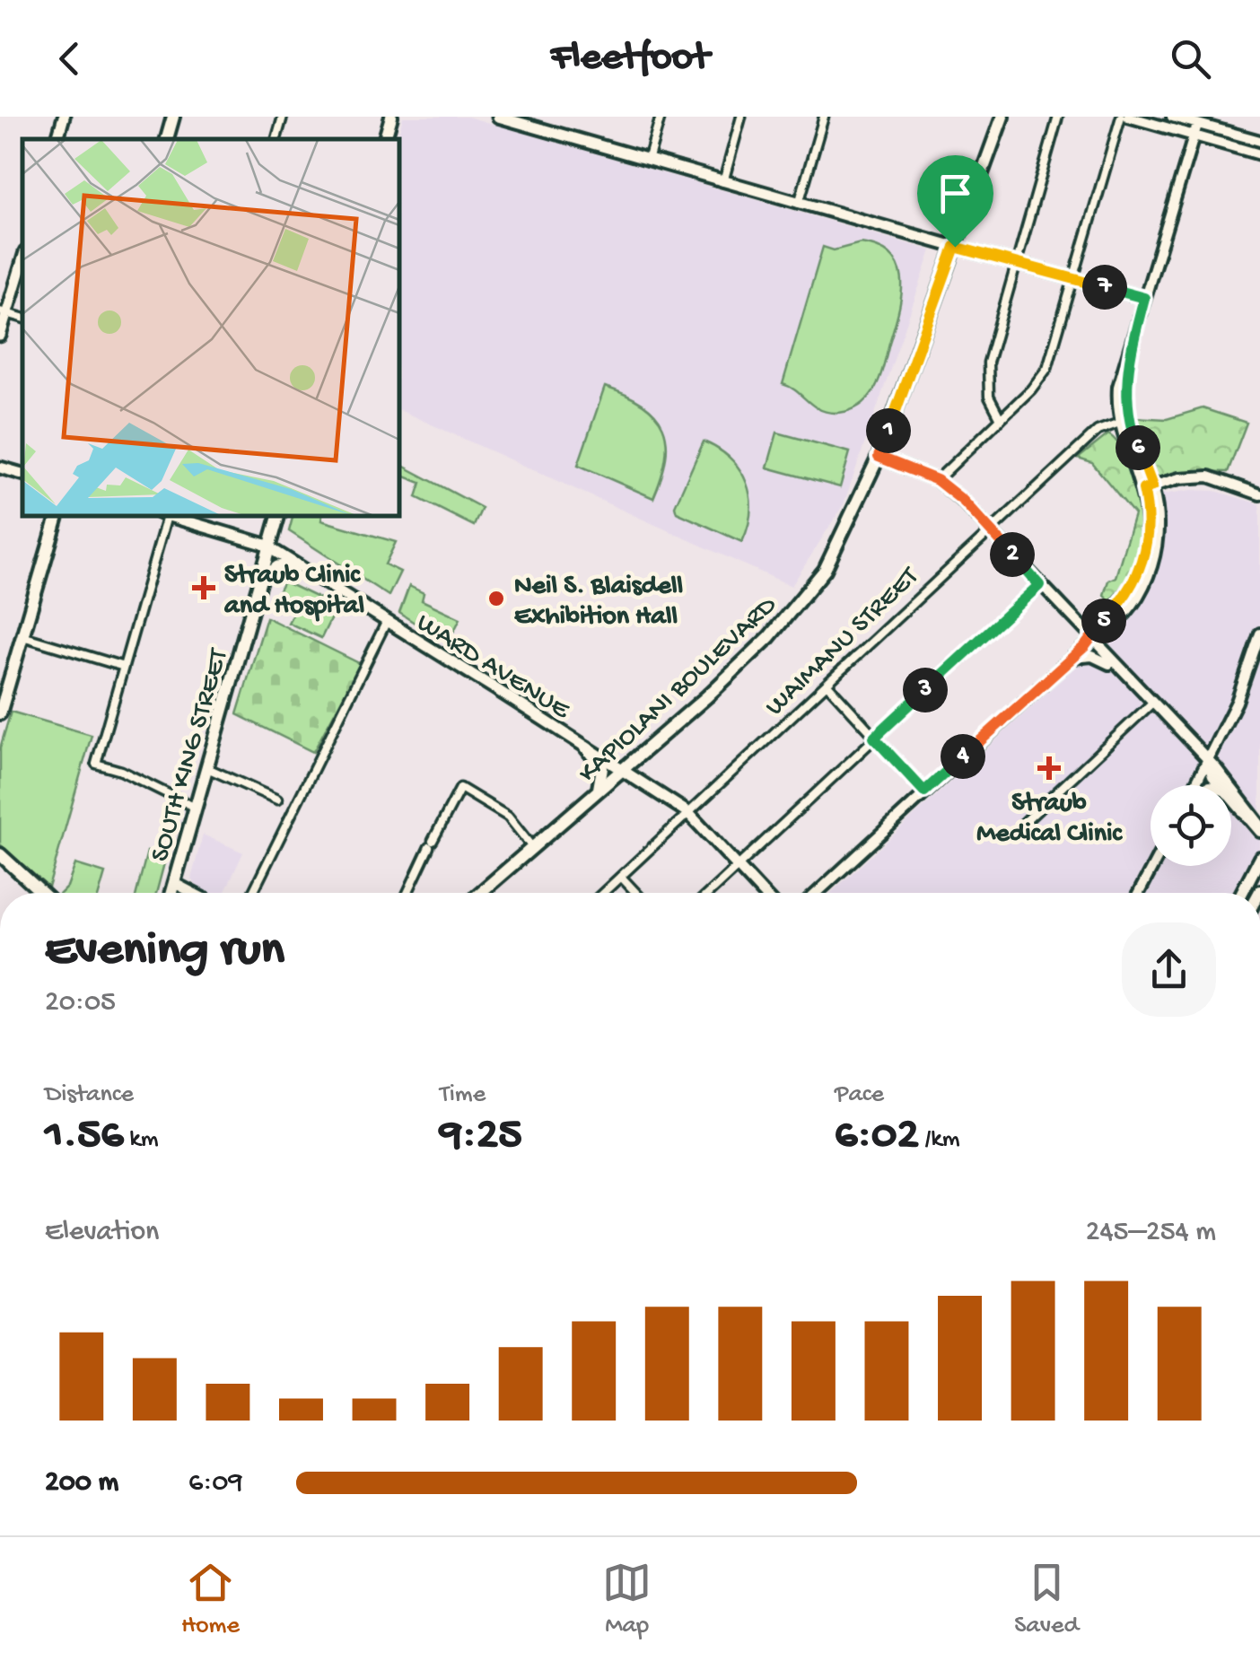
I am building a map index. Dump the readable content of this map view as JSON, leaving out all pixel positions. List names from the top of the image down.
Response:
{
  "streets": {
    "main road": ["WARD AVENUE", "KAPIOLANI BOULEVARD", "SOUTH KING STREET"],
    "street": ["WAIMANU STREET"]
  },
  "crossings": [
    ["WAIMANU STREET", "WARD AVENUE"],
    ["WARD AVENUE", "KAPIOLANI BOULEVARD"],
    ["WARD AVENUE", "SOUTH KING STREET"]
  ],
  "places": {
    "health": ["Straub Clinic and Hospital", "Straub Medical Clinic"],
    "other": ["Neil S. Blaisdell Exhibition Hall"]
  },
  "page": {
    "header": "Fleetfoot",
    "pins": [
      "7",
      "1",
      "6",
      "2",
      "5",
      "3",
      "4"
    ],
    "heading": ["Evening run", "20:05"],
    "stats": [
      ["Distance", "1.56 km"],
      ["Time", "9:25"],
      ["Pace", "6:02 /km"]
    ],
    "chart": ["Elevation", "245–254 m"],
    "list": [
      {
        "name": "200 m",
        "note": "6:09"
      }
    ],
    "tabs": ["Home", "Map", "Saved"]
  }
}
